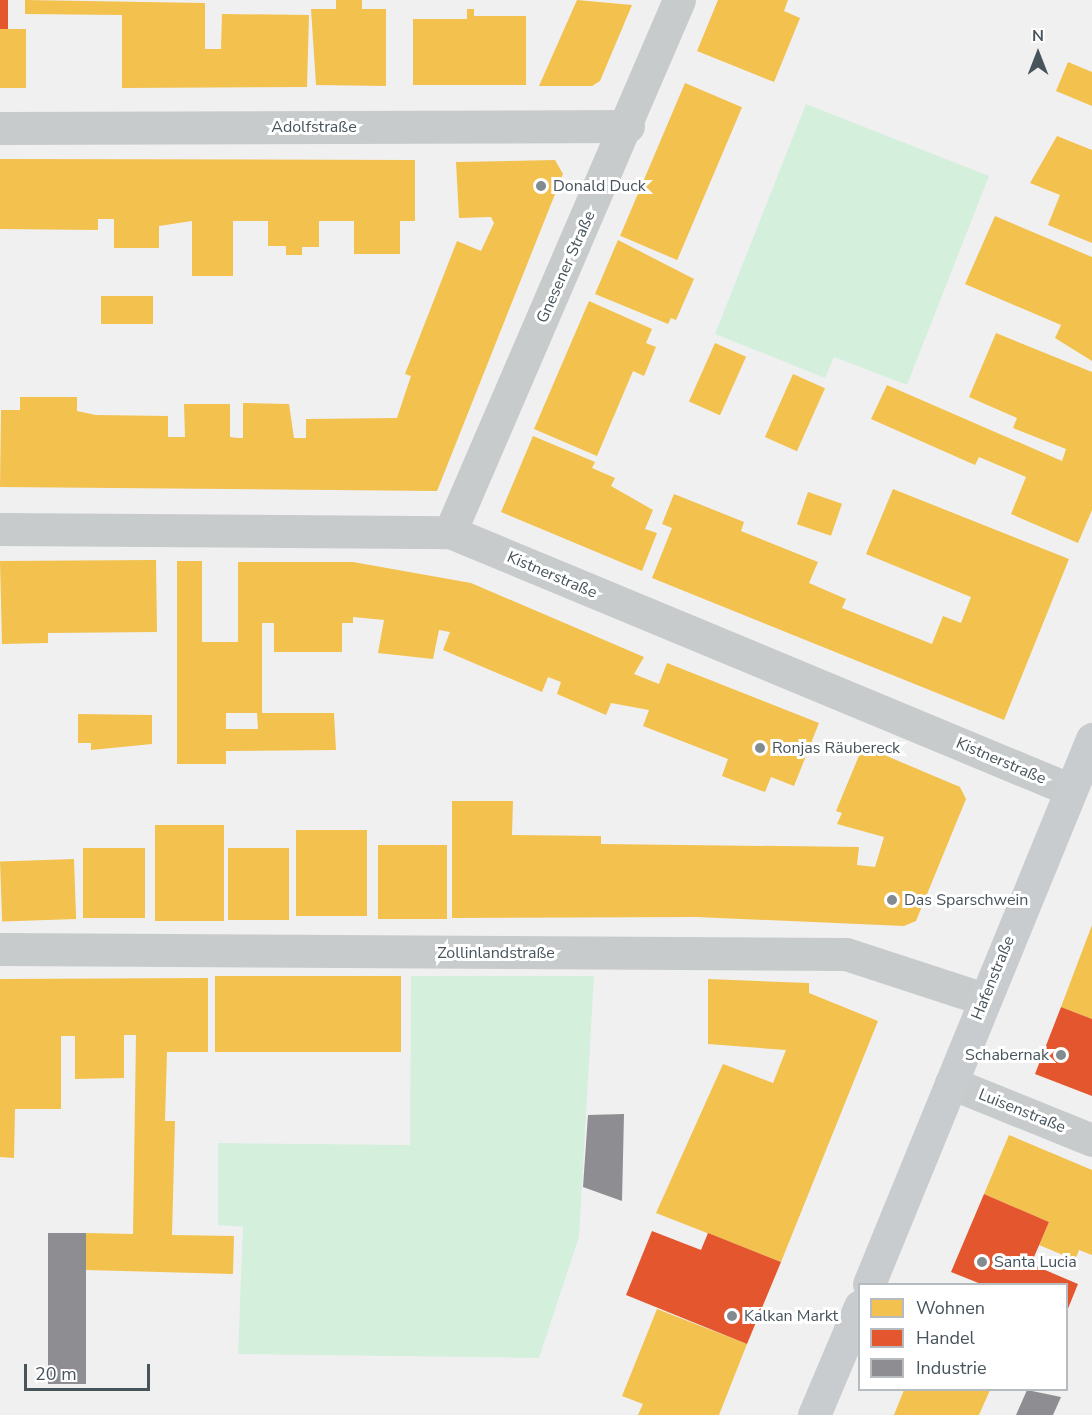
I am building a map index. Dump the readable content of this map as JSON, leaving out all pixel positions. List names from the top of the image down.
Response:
{
  "streets": {
    "main road": ["Hafenstraße"],
    "street": [
      "Adolfstraße",
      "Gnesener Straße",
      "Kistnerstraße",
      "Zollinlandstraße",
      "Luisenstraße"
    ]
  },
  "crossings": [
    ["Adolfstraße", "Gnesener Straße"],
    ["Gnesener Straße", "Kistnerstraße"],
    ["Kistnerstraße", "Hafenstraße"],
    ["Zollinlandstraße", "Hafenstraße"],
    ["Hafenstraße", "Luisenstraße"]
  ],
  "places": [
    "Donald Duck",
    "Ronjas Räubereck",
    "Das Sparschwein",
    "Schabernak",
    "Santa Lucia",
    "Kalkan Markt"
  ],
  "legend": ["Wohnen", "Handel", "Industrie"],
  "scale_bar": "20 m",
  "north": "top"
}
